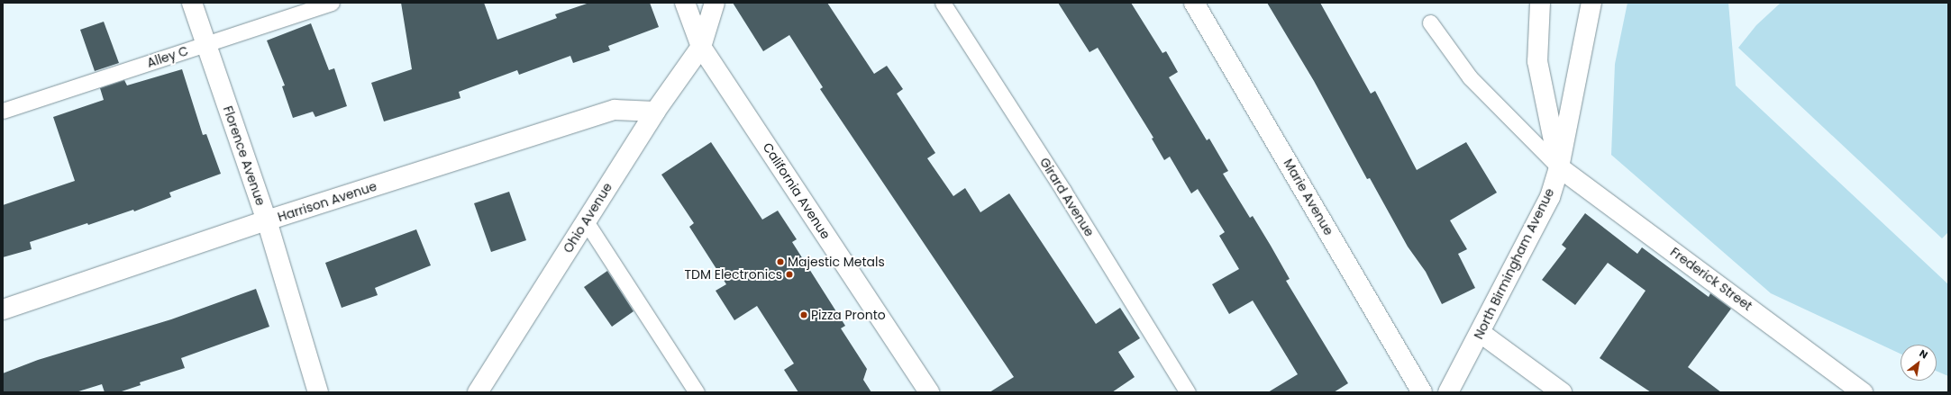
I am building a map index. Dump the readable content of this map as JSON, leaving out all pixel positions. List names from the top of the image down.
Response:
{
  "streets": {
    "street": [
      "Florence Avenue",
      "California Avenue",
      "Marie Avenue",
      "Harrison Avenue",
      "Ohio Avenue",
      "North Birmingham Avenue",
      "Frederick Street"
    ],
    "lane": ["Alley C", "Girard Avenue"]
  },
  "crossings": [
    ["Alley C", "Florence Avenue"],
    ["Florence Avenue", "Harrison Avenue"],
    ["California Avenue", "Ohio Avenue"],
    ["Harrison Avenue", "Ohio Avenue"],
    ["North Birmingham Avenue", "Frederick Street"]
  ],
  "places": ["Majestic Metals", "TDM Electronics", "Pizza Pronto"],
  "north": "top right"
}
